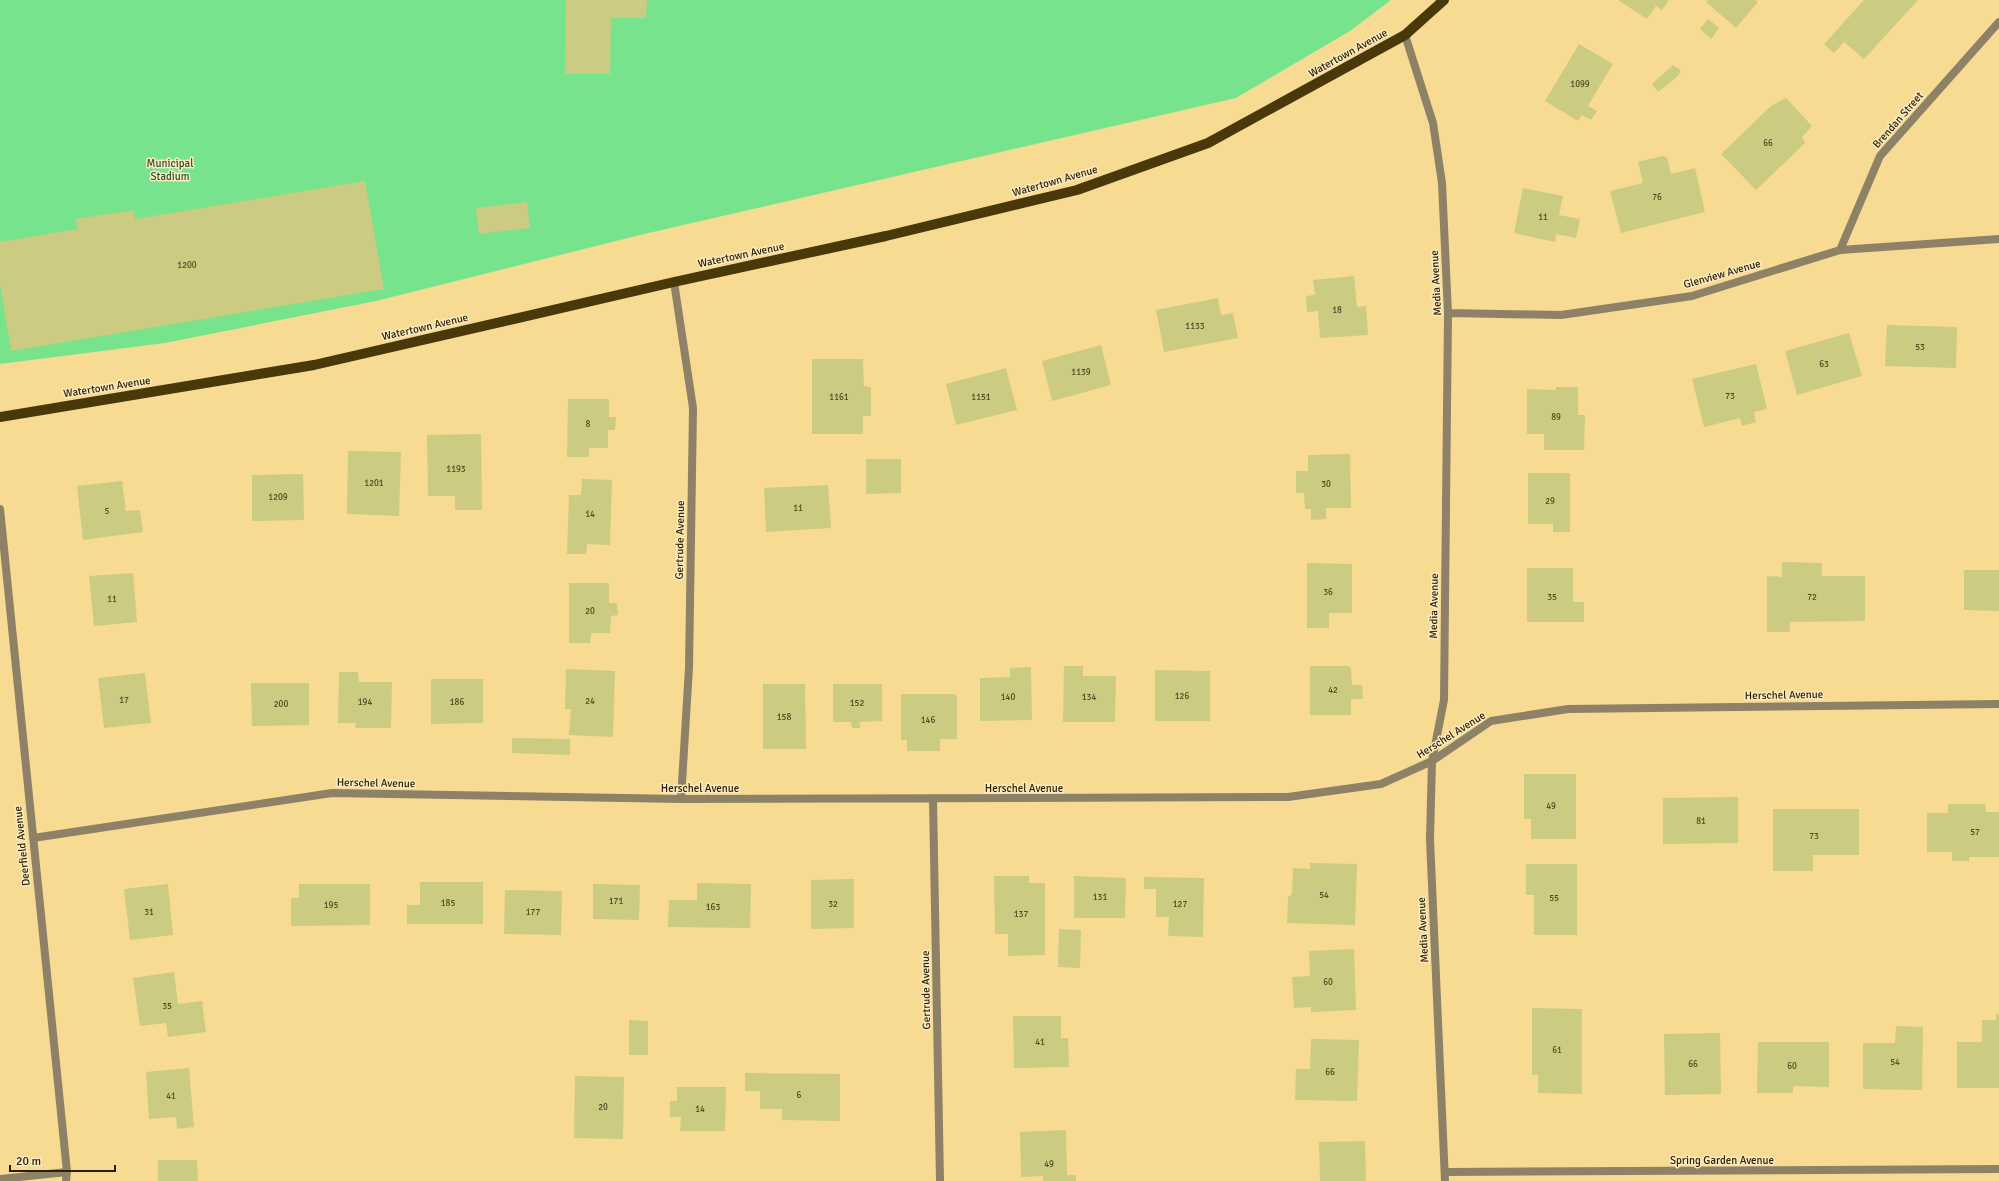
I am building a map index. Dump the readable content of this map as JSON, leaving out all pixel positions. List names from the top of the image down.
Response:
{
  "streets": {
    "main road": ["Watertown Avenue"],
    "street": [
      "Brendan Street",
      "Glenview Avenue",
      "Media Avenue",
      "Gertrude Avenue",
      "Herschel Avenue",
      "Deerfield Avenue",
      "Spring Garden Avenue"
    ]
  },
  "crossings": [
    ["Watertown Avenue", "Media Avenue"],
    ["Watertown Avenue", "Gertrude Avenue"],
    ["Brendan Street", "Glenview Avenue"],
    ["Glenview Avenue", "Media Avenue"],
    ["Media Avenue", "Herschel Avenue"],
    ["Media Avenue", "Spring Garden Avenue"],
    ["Gertrude Avenue", "Herschel Avenue"],
    ["Herschel Avenue", "Deerfield Avenue"]
  ],
  "parks": ["Municipal Stadium"],
  "house_numbers": [
    "1099",
    "66",
    "76",
    "11",
    "1200",
    "18",
    "1133",
    "53",
    "63",
    "1139",
    "73",
    "1161",
    "1151",
    "89",
    "8",
    "1193",
    "1201",
    "30",
    "1209",
    "29",
    "11",
    "5",
    "14",
    "36",
    "35",
    "72",
    "11",
    "20",
    "42",
    "126",
    "140",
    "134",
    "17",
    "24",
    "194",
    "186",
    "152",
    "200",
    "158",
    "146",
    "49",
    "81",
    "57",
    "73",
    "54",
    "131",
    "55",
    "171",
    "185",
    "32",
    "127",
    "195",
    "163",
    "31",
    "177",
    "137",
    "60",
    "35",
    "41",
    "61",
    "54",
    "66",
    "60",
    "66",
    "6",
    "41",
    "20",
    "14",
    "49"
  ],
  "scale_bar": "20 m"
}
